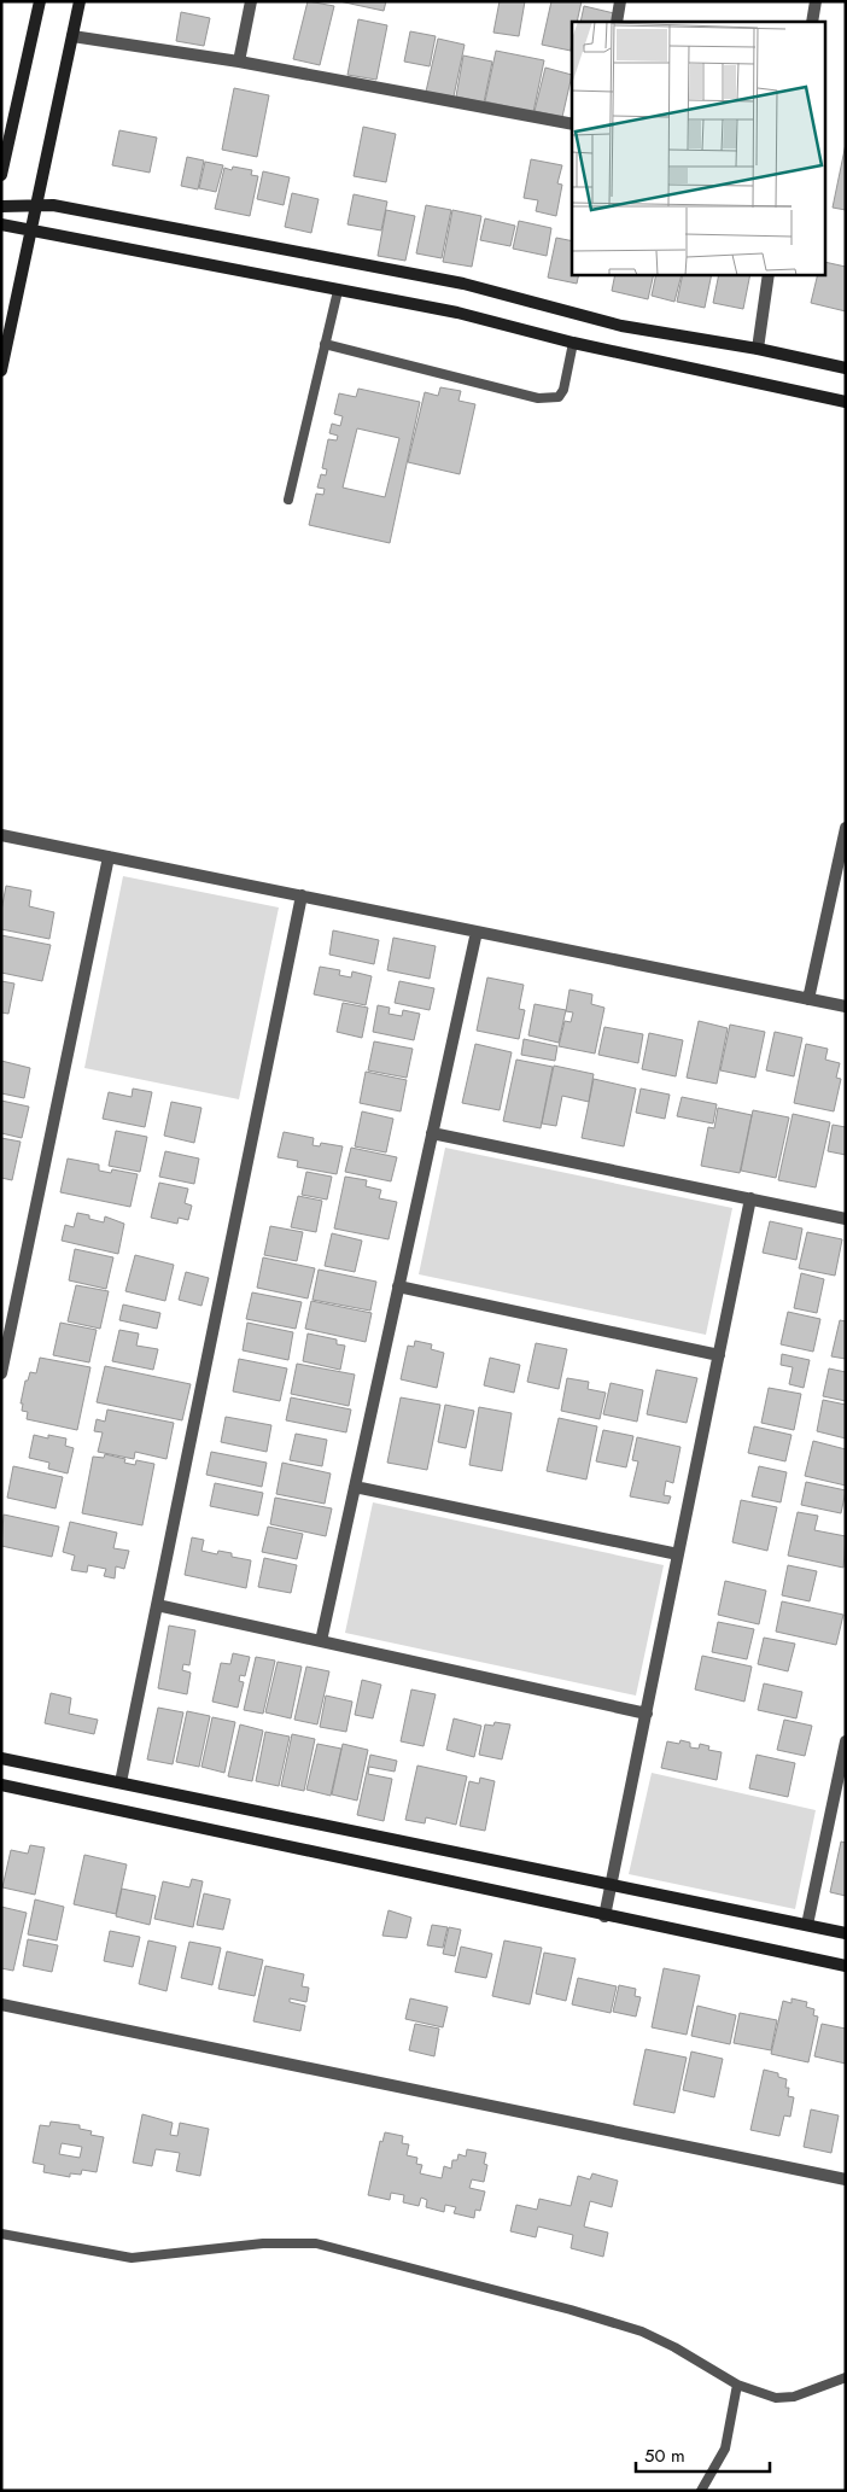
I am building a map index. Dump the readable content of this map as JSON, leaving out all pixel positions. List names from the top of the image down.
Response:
{
  "scale_bar": "50 m"
}
